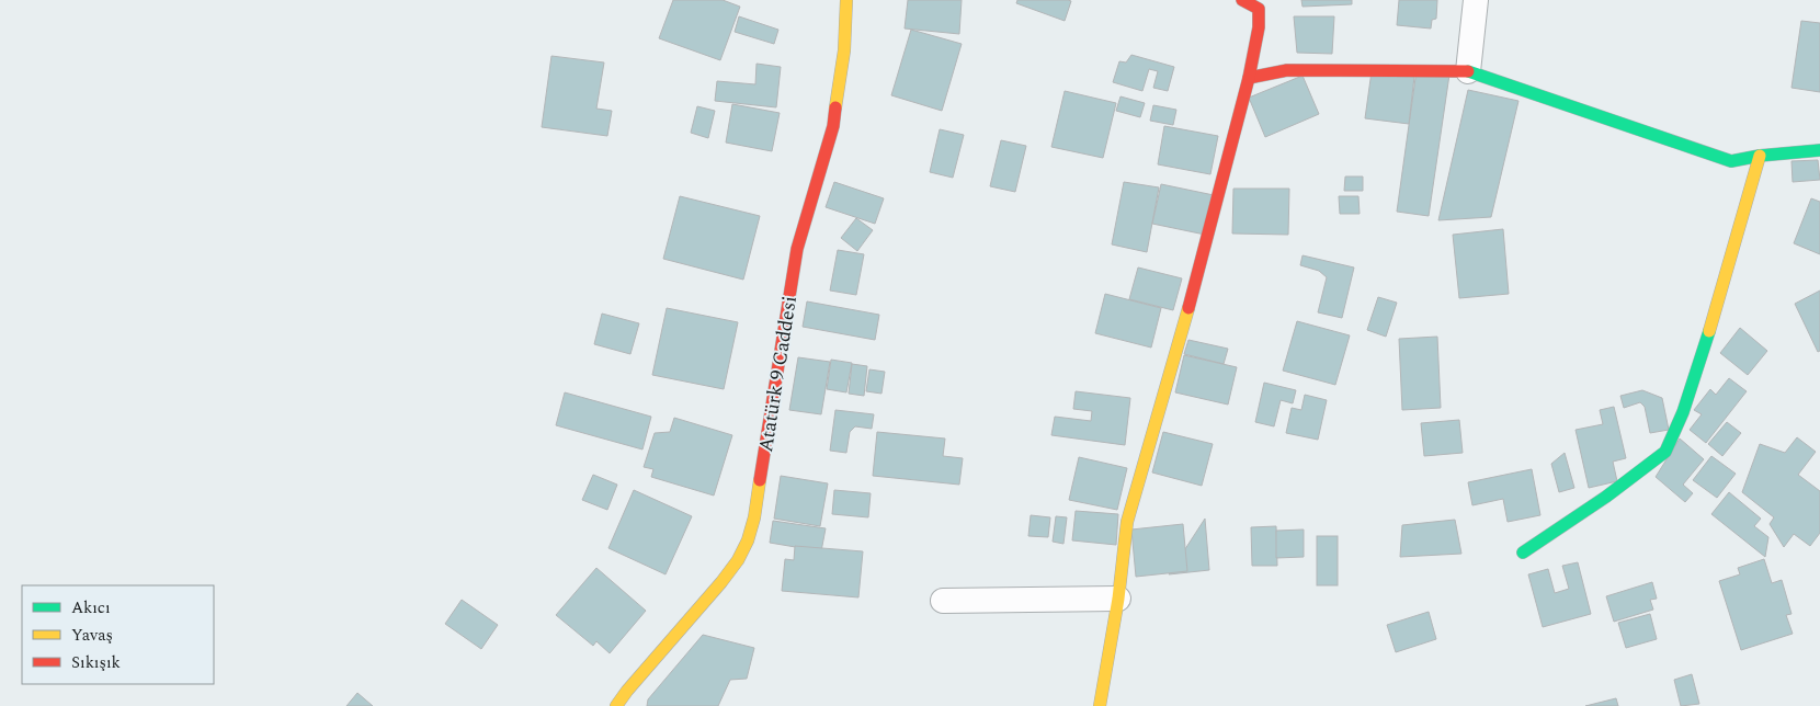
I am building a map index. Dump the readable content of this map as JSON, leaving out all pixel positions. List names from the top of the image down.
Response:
{
  "streets": {
    "street": ["Atatürk 9 Caddesi"]
  },
  "legend": ["Akıcı", "Yavaş", "Sıkışık"]
}
